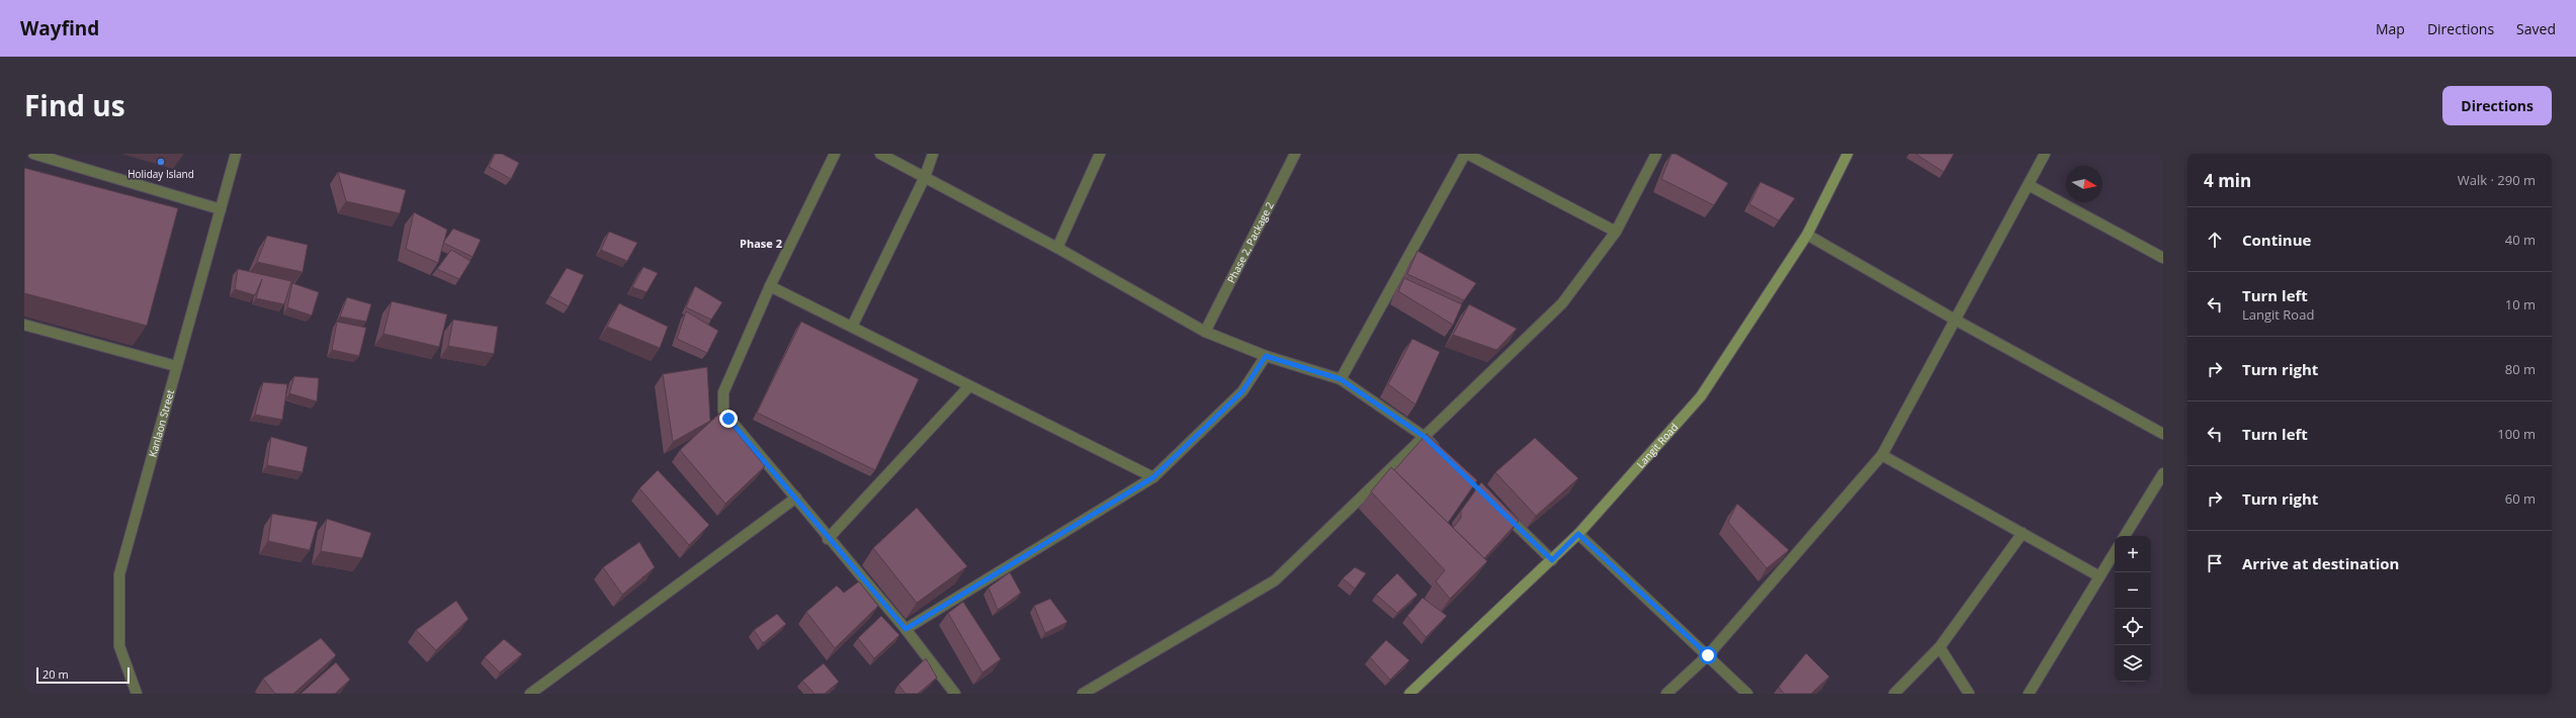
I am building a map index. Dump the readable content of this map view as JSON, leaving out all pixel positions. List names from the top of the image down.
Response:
{
  "streets": {
    "main road": ["Langit Road"],
    "street": ["Phase 2, Package 2", "Kanlaon Street"]
  },
  "districts": ["Phase 2"],
  "places": ["Holiday Island"],
  "scale_bar": "20 m",
  "north": "right",
  "page": {
    "header": "Wayfind",
    "nav": ["Map", "Directions", "Saved"],
    "title": "Find us",
    "buttons": "Directions",
    "heading": ["4 min", "Walk · 290 m"],
    "list": [
      ["Continue", "40 m"],
      ["Turn left", "Langit Road", "10 m"],
      ["Turn right", "80 m"],
      ["Turn left", "100 m"],
      ["Turn right", "60 m"],
      "Arrive at destination"
    ],
    "map_buttons": ["+", "−"],
    "scale": "20 m"
  }
}
